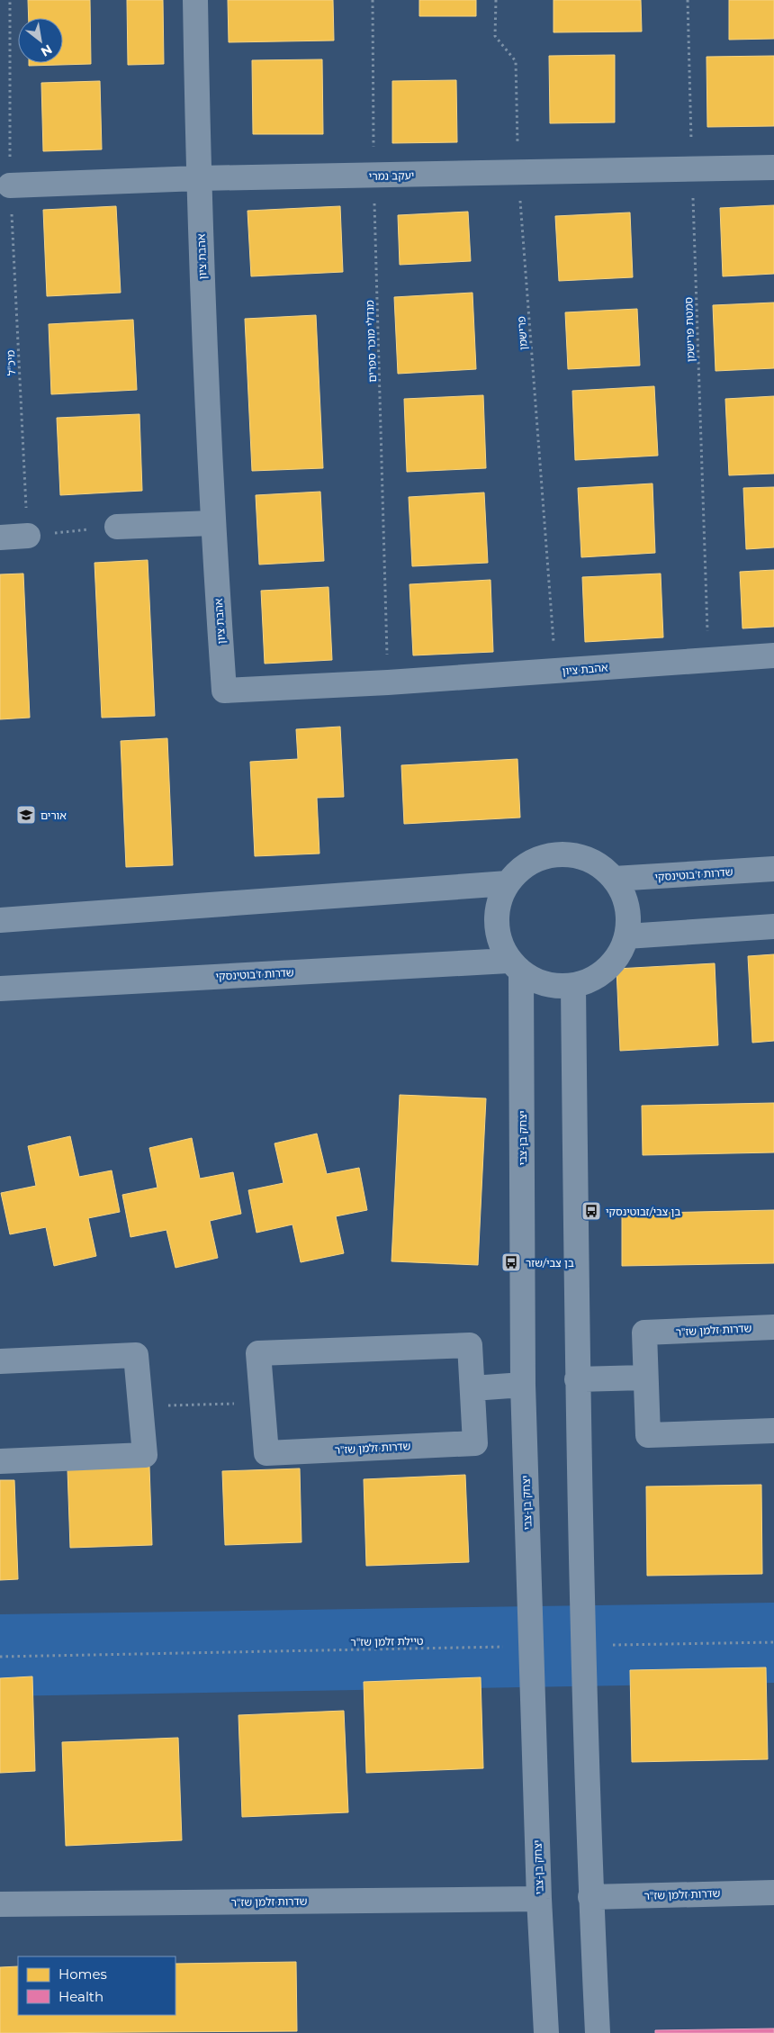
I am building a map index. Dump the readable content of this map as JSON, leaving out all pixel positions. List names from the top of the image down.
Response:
{
  "streets": {
    "street": [
      "יעקב נמרי",
      "אהבת ציון",
      "שדרות ז'בוטינסקי",
      "יצחק בן-צבי",
      "שדרות זלמן שז\"ר"
    ],
    "path": [
      "סמטת פרישמן",
      "פרישמן",
      "מנדלי מוכר ספרים",
      "מיכ\"ל",
      "טיילת זלמן שז\"ר"
    ]
  },
  "crossings": [
    ["יעקב נמרי", "אהבת ציון"],
    ["יעקב נמרי", "סמטת פרישמן"],
    ["יעקב נמרי", "פרישמן"],
    ["יעקב נמרי", "מנדלי מוכר ספרים"],
    ["יעקב נמרי", "מיכ\"ל"],
    ["אהבת ציון", "סמטת פרישמן"],
    ["אהבת ציון", "פרישמן"],
    ["אהבת ציון", "מנדלי מוכר ספרים"],
    ["שדרות ז'בוטינסקי", "יצחק בן-צבי"],
    ["יצחק בן-צבי", "שדרות זלמן שז\"ר"],
    ["יצחק בן-צבי", "טיילת זלמן שז\"ר"]
  ],
  "places": {
    "school or university": ["אורים"],
    "bus stop": ["בן צבי/זבוטינסקי", "בן צבי/שזר"]
  },
  "legend": ["Homes", "Health"],
  "north": "bottom right"
}
